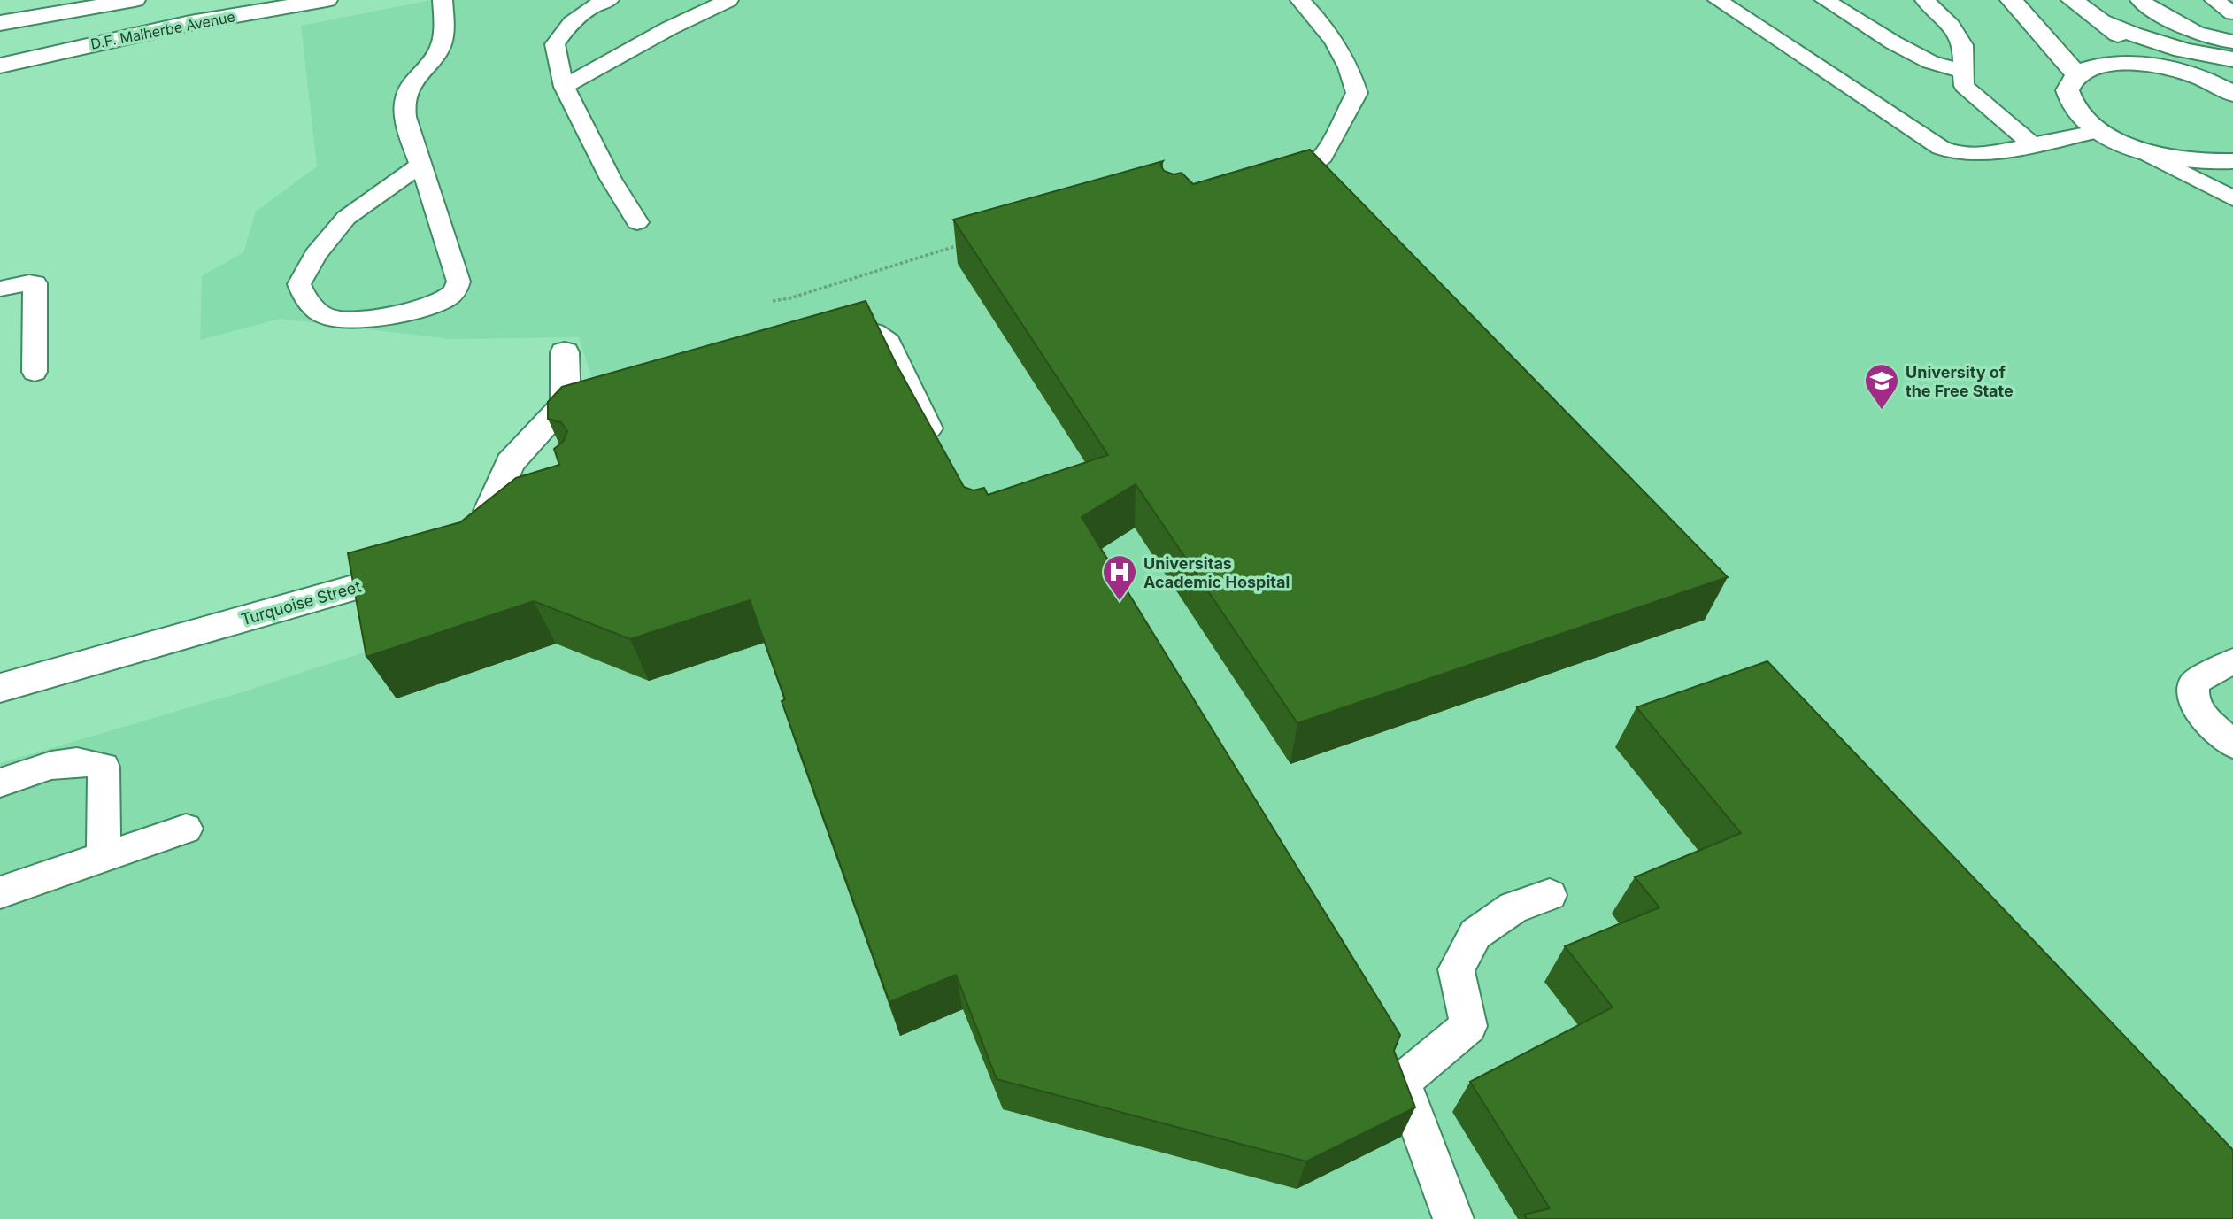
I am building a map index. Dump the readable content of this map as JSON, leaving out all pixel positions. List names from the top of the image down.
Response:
{
  "streets": {
    "street": ["D.F. Malherbe Avenue", "Turquoise Street"]
  },
  "places": {
    "school or university": ["University of the Free State"],
    "hospital": ["Universitas Academic Hospital"]
  }
}
